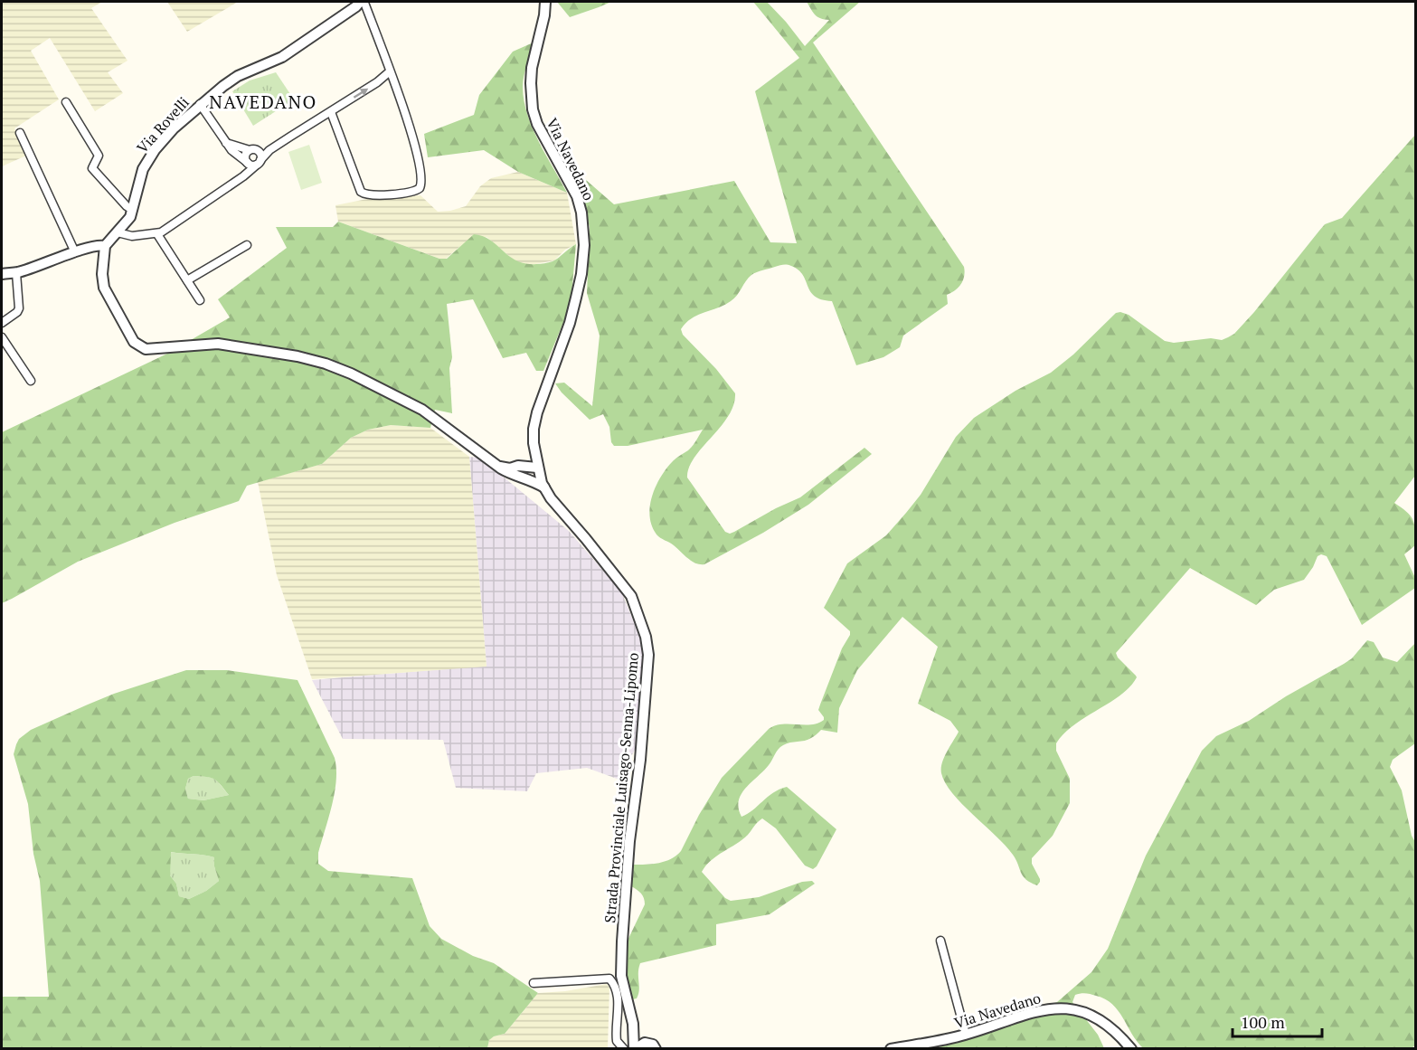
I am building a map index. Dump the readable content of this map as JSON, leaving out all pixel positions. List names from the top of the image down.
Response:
{
  "streets": {
    "street": ["Via Rovelli", "Via Navedano", "Strada Provinciale Luisago-Senna-Lipomo"]
  },
  "crossings": [
    ["Via Navedano", "Strada Provinciale Luisago-Senna-Lipomo"]
  ],
  "districts": ["NAVEDANO"],
  "scale_bar": "100 m"
}
